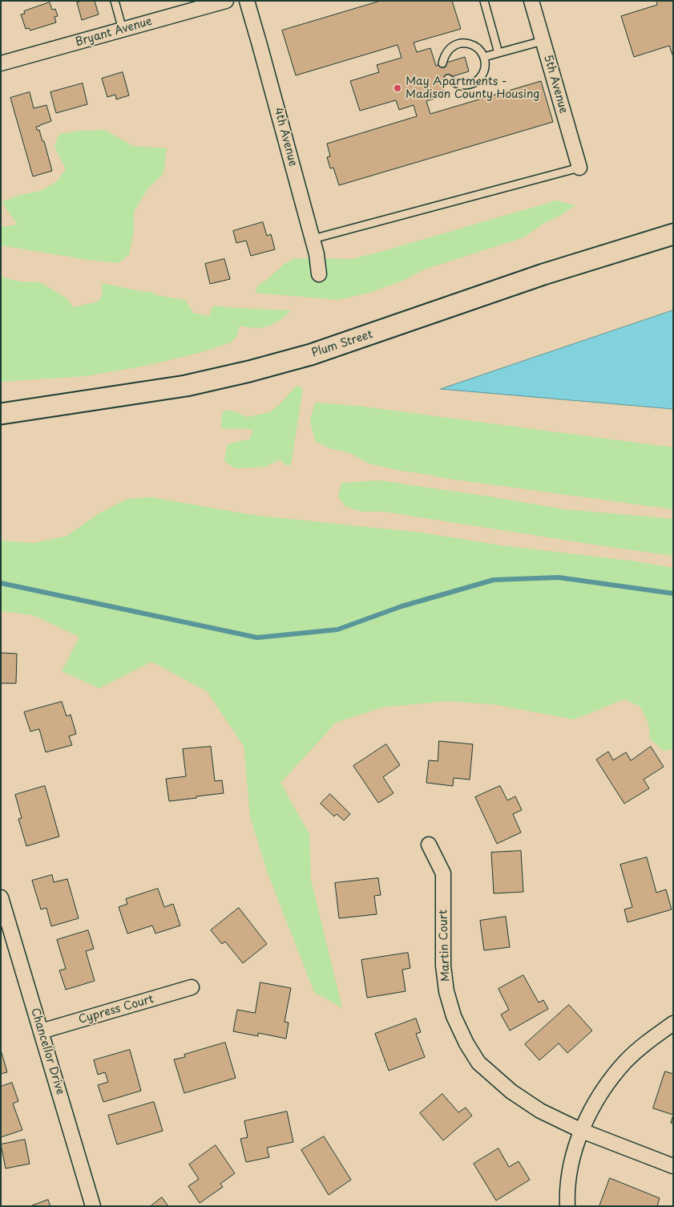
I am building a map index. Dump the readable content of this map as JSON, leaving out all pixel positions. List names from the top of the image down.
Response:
{
  "streets": {
    "main road": ["Plum Street"],
    "street": [
      "Bryant Avenue",
      "5th Avenue",
      "4th Avenue",
      "Martin Court",
      "Cypress Court",
      "Chancellor Drive"
    ]
  },
  "crossings": [
    ["Cypress Court", "Chancellor Drive"]
  ],
  "places": ["May Apartments - Madison County Housing"]
}
